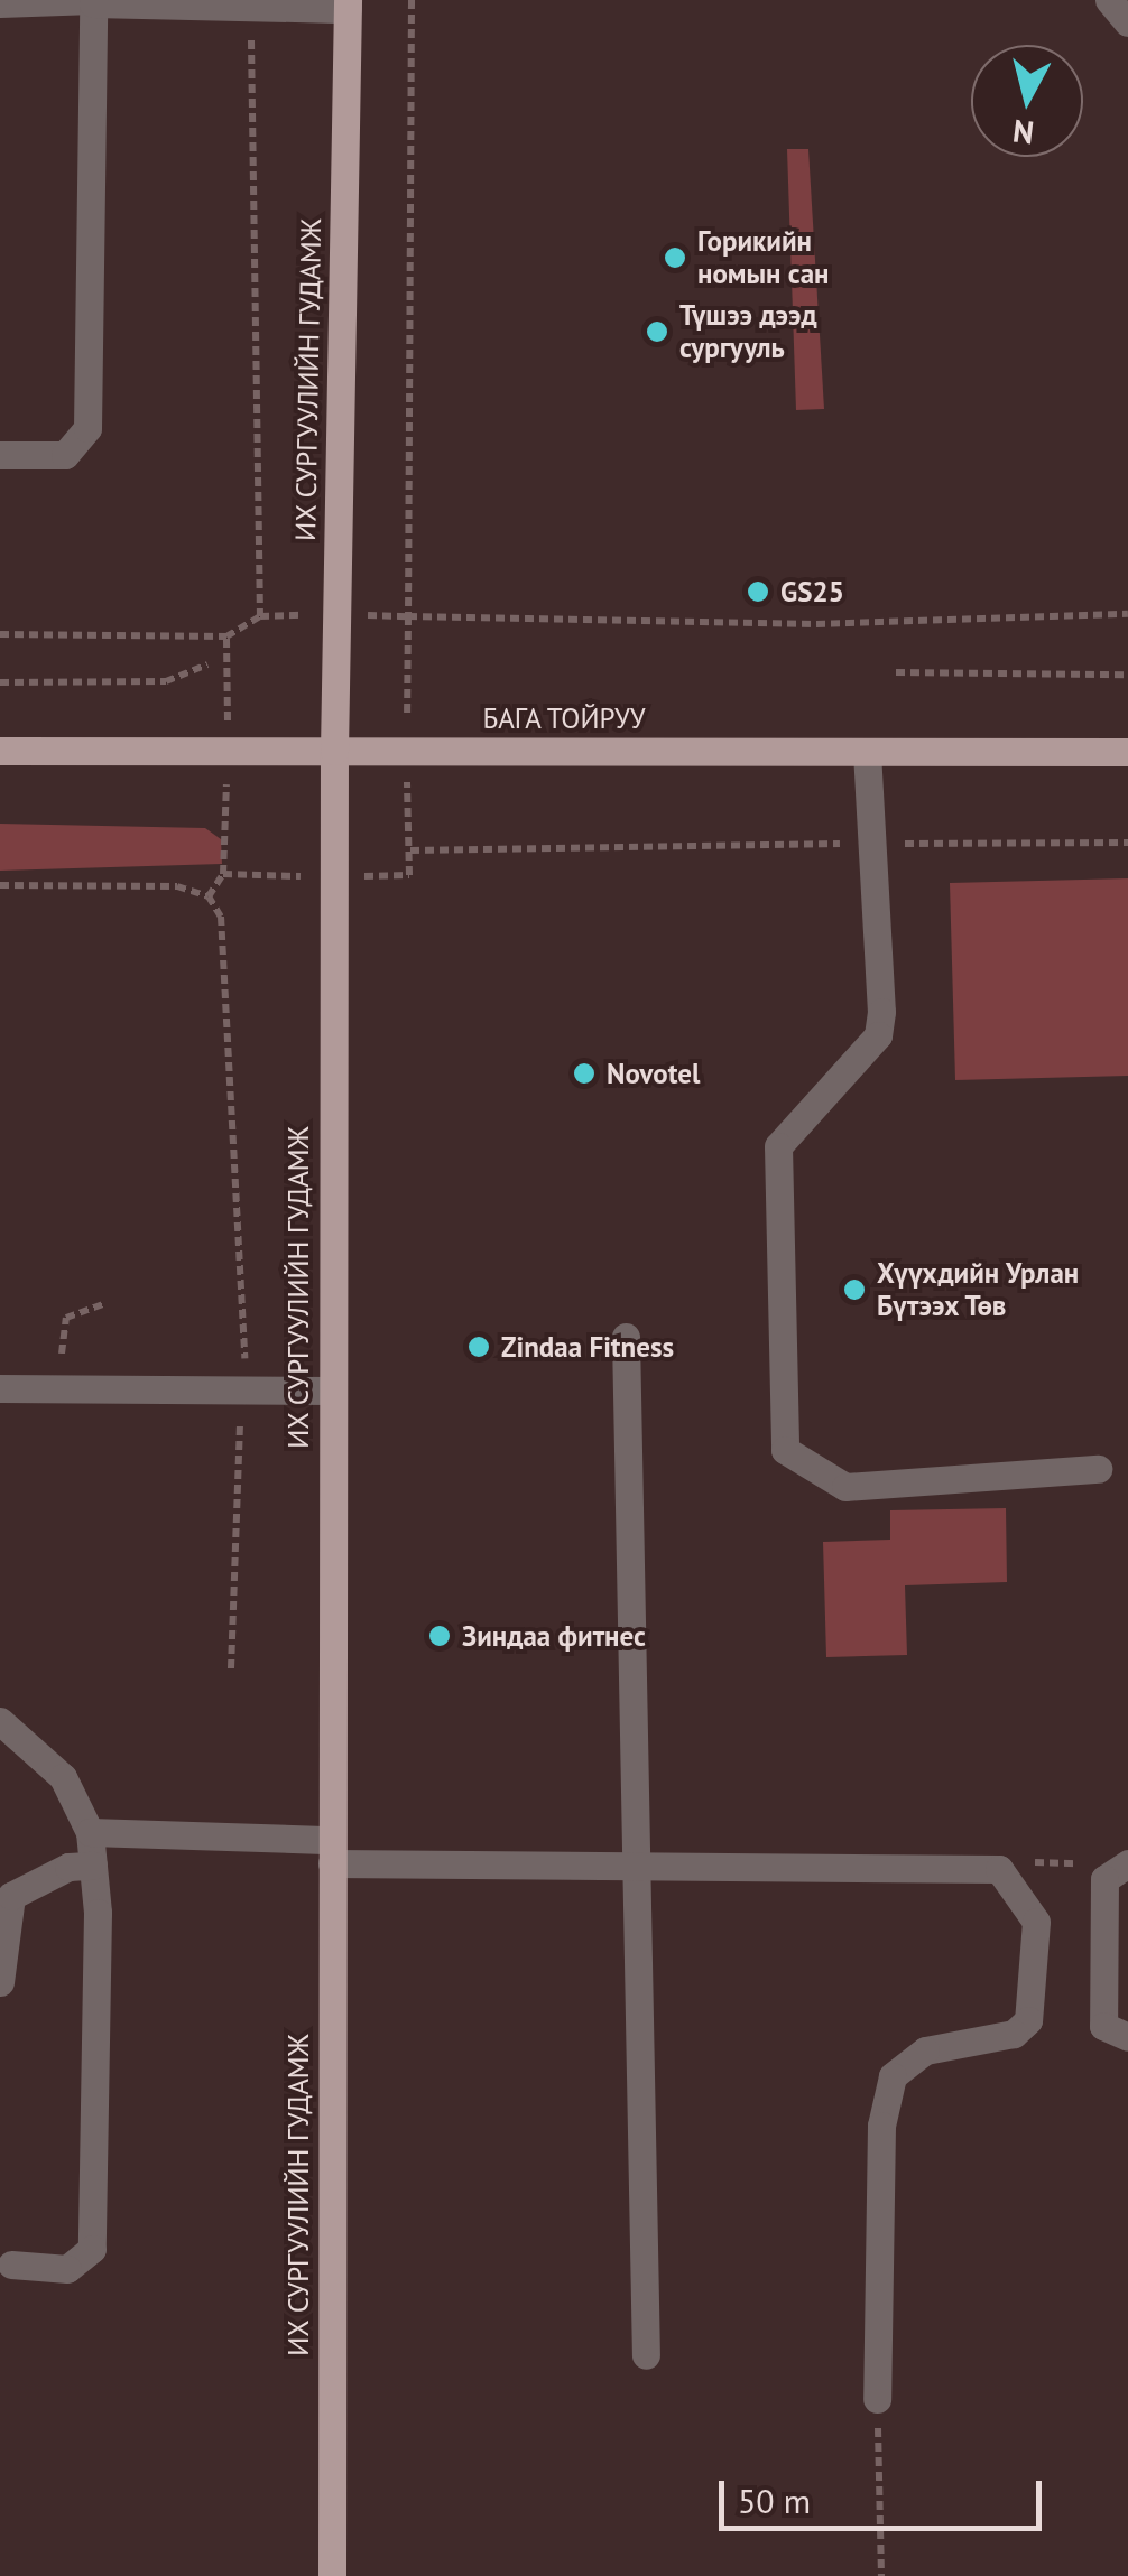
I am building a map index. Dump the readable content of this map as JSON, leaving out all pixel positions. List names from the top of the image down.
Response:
{
  "streets": {
    "main road": ["ИХ СУРГУУЛИЙН ГУДАМЖ", "БАГА ТОЙРУУ"]
  },
  "crossings": [
    ["ИХ СУРГУУЛИЙН ГУДАМЖ", "БАГА ТОЙРУУ"]
  ],
  "places": [
    "Горикийн номын сан",
    "Түшээ дээд сургууль",
    "GS25",
    "Novotel",
    "Хүүхдийн Урлан Бүтээх Төв",
    "Zindaa Fitness",
    "Зиндаа фитнес"
  ],
  "scale_bar": "50 m",
  "north": "bottom"
}
